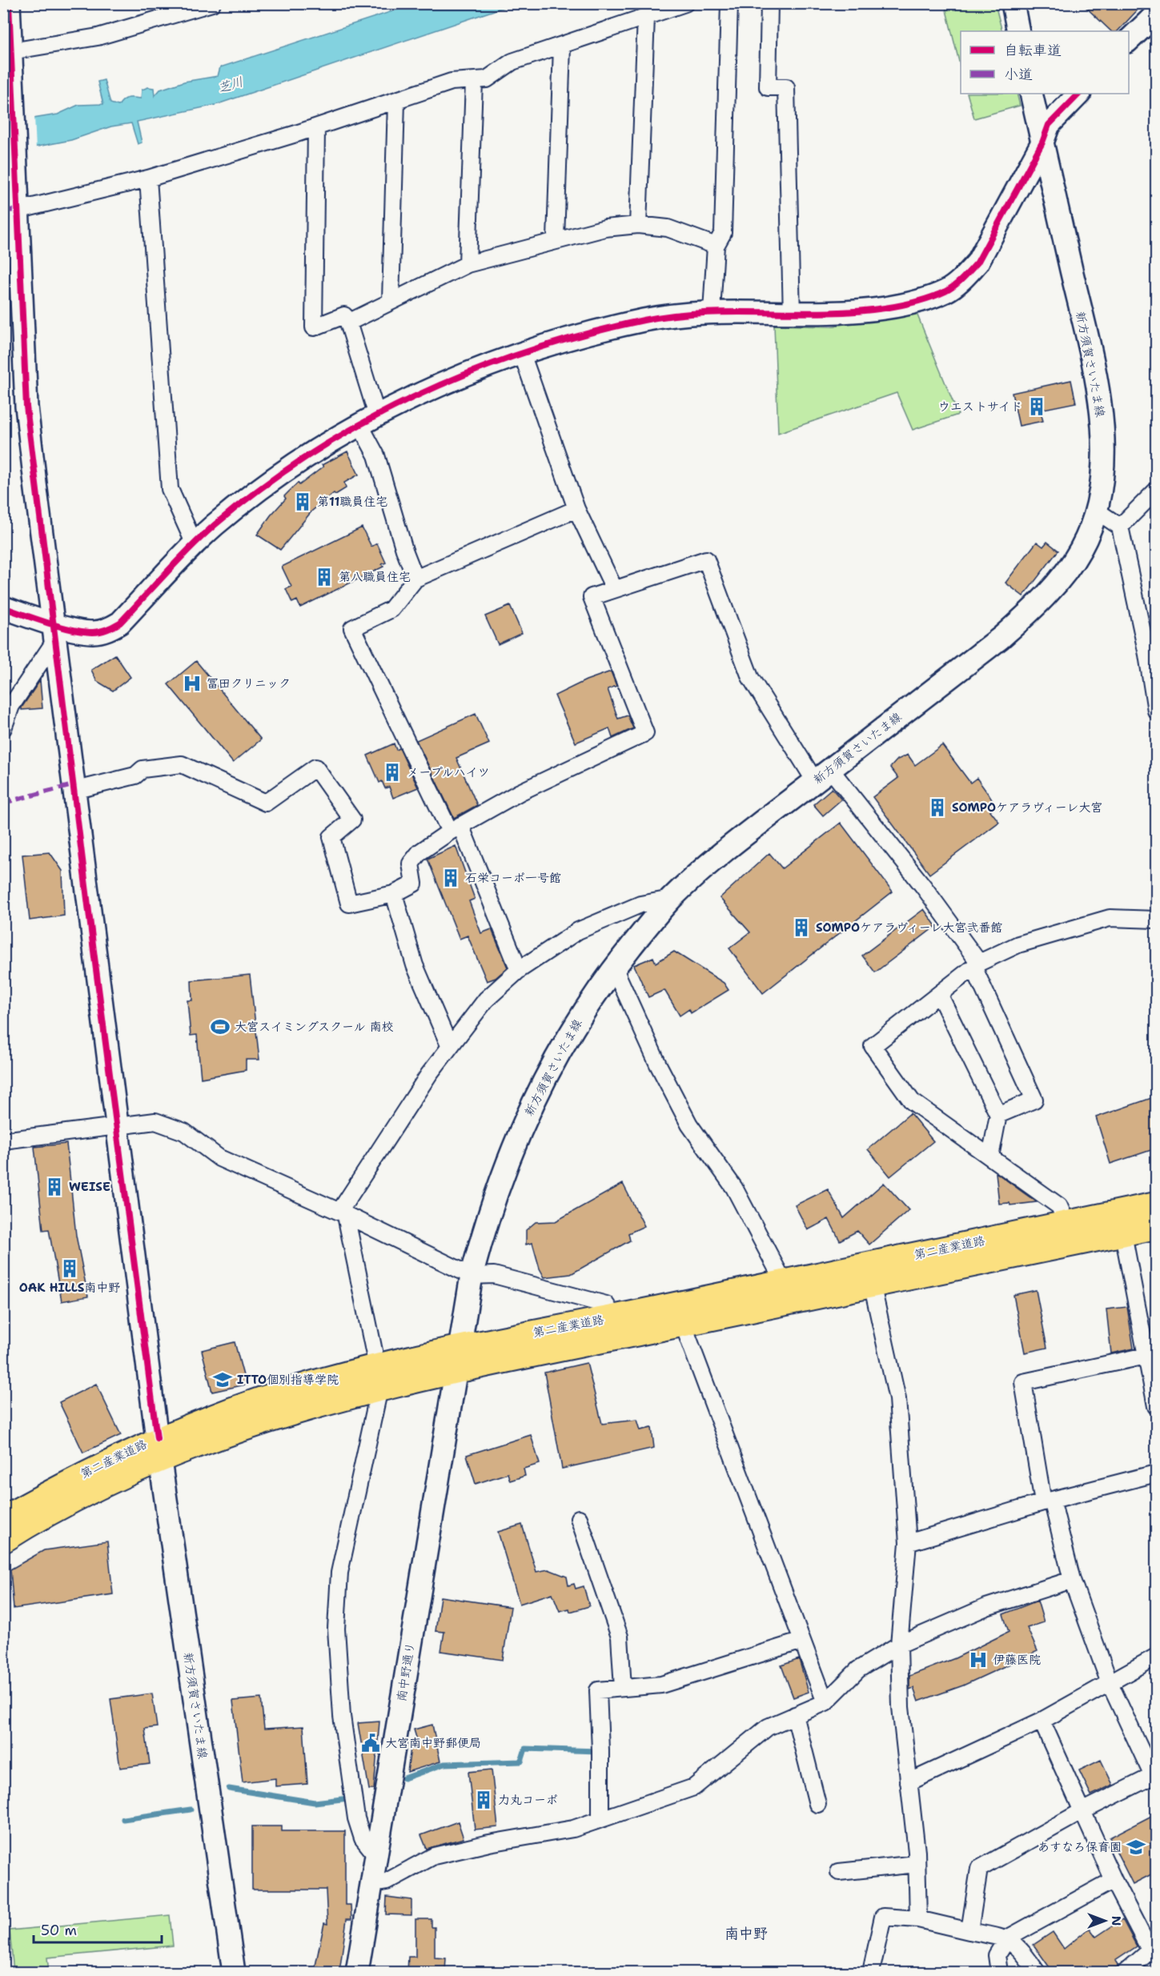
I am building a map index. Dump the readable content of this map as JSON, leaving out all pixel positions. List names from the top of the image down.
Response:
{
  "streets": {
    "main road": ["第二産業道路"],
    "street": ["新方須賀さいたま線", "南中野通り"]
  },
  "crossings": [
    ["新方須賀さいたま線", "第二産業道路"],
    ["新方須賀さいたま線", "南中野通り"],
    ["第二産業道路", "南中野通り"]
  ],
  "districts": ["南中野"],
  "water": ["芝川"],
  "places": {
    "building": [
      "ウエストサイド",
      "第11職員住宅",
      "第八職員住宅",
      "メープルハイツ",
      "SOMPOケアラヴィーレ大宮",
      "石栄コーポ一号館",
      "SOMPOケアラヴィーレ大宮弐番館",
      "WEISE",
      "OAK HILLS南中野",
      "力丸コーポ"
    ],
    "hospital": ["冨田クリニック", "伊藤医院"],
    "sports": ["大宮スイミングスクール 南校"],
    "school or university": ["ITTO個別指導学院", "あすなろ保育園"],
    "public building": ["大宮南中野郵便局"]
  },
  "legend": ["自転車道", "小道"],
  "scale_bar": "50 m",
  "north": "right"
}
